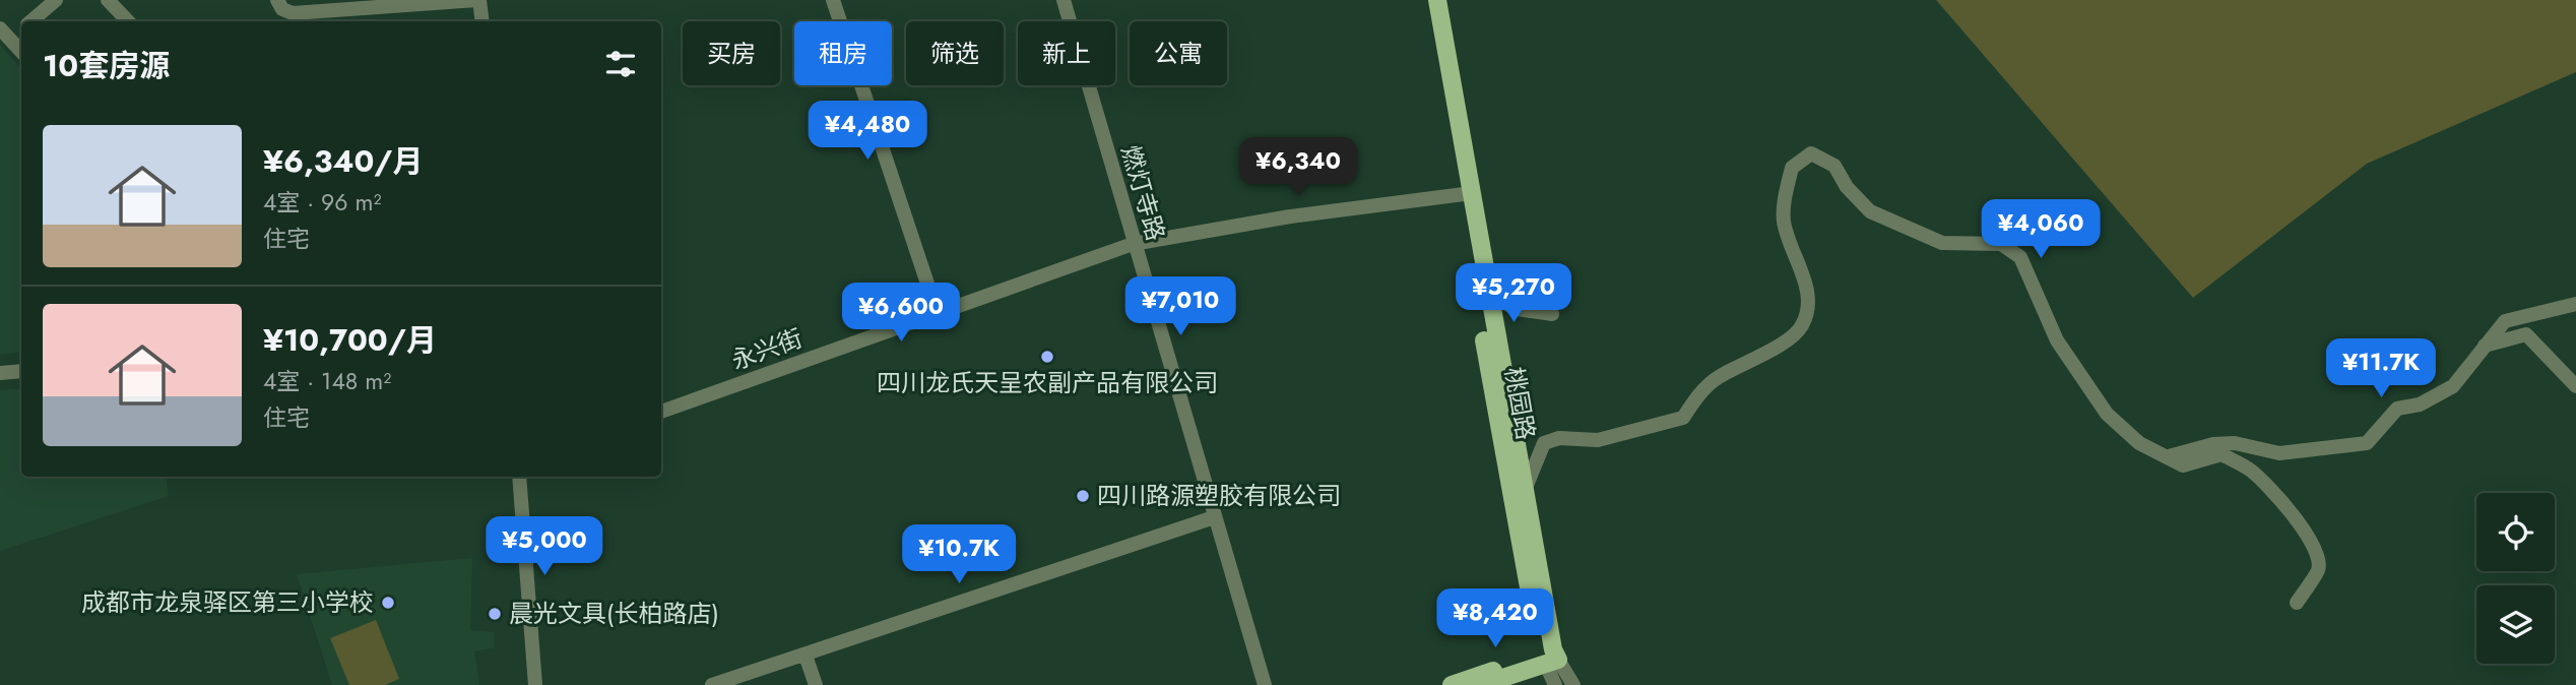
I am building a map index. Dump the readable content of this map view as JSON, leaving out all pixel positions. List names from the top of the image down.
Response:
{
  "streets": {
    "main road": ["桃园路"],
    "street": ["燃灯寺路", "永兴街"]
  },
  "crossings": [
    ["燃灯寺路", "永兴街"],
    ["永兴街", "桃园路"]
  ],
  "places": [
    "四川龙氏天呈农副产品有限公司",
    "四川路源塑胶有限公司",
    "成都市龙泉驿区第三小学校",
    "晨光文具(长柏路店)"
  ],
  "page": {
    "chip": [
      "买房",
      "租房",
      "筛选",
      "新上",
      "公寓"
    ],
    "heading": "10套房源",
    "price": [
      "¥4,480",
      "¥6,340",
      "¥4,060",
      "¥5,270",
      "¥7,010",
      "¥6,600",
      "¥11.7K",
      "¥5,000",
      "¥10.7K",
      "¥8,420"
    ],
    "list": [
      {
        "name": "¥6,340/月",
        "note": "4室 · 96 m² · 住宅"
      },
      {
        "name": "¥10,700/月",
        "note": "4室 · 148 m² · 住宅"
      }
    ]
  }
}
